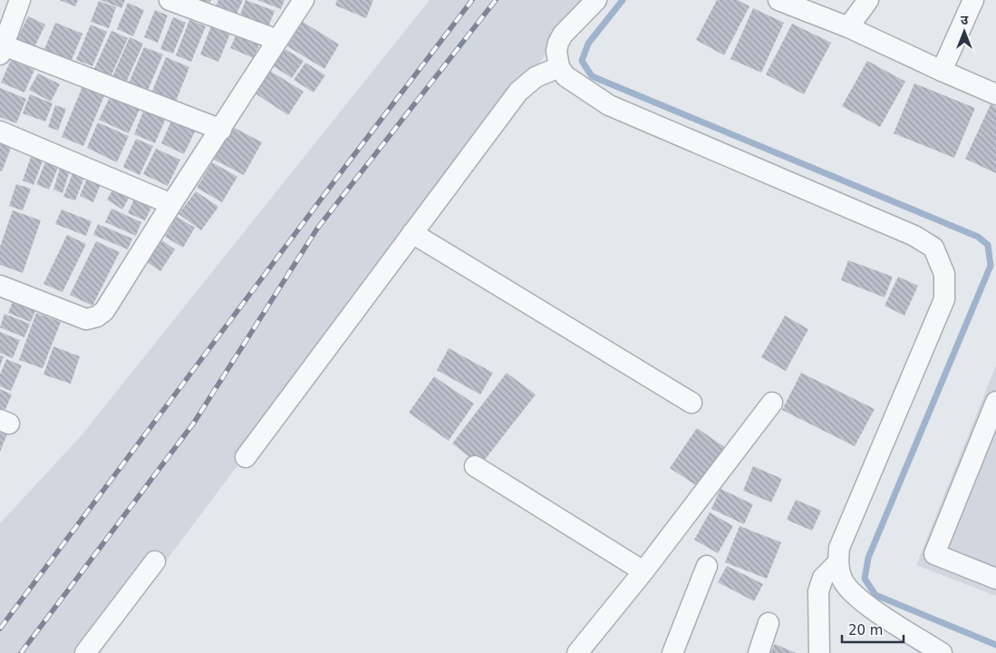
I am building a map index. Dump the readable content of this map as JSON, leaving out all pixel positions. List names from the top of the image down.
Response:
{
  "scale_bar": "20 m",
  "north": "top"
}
